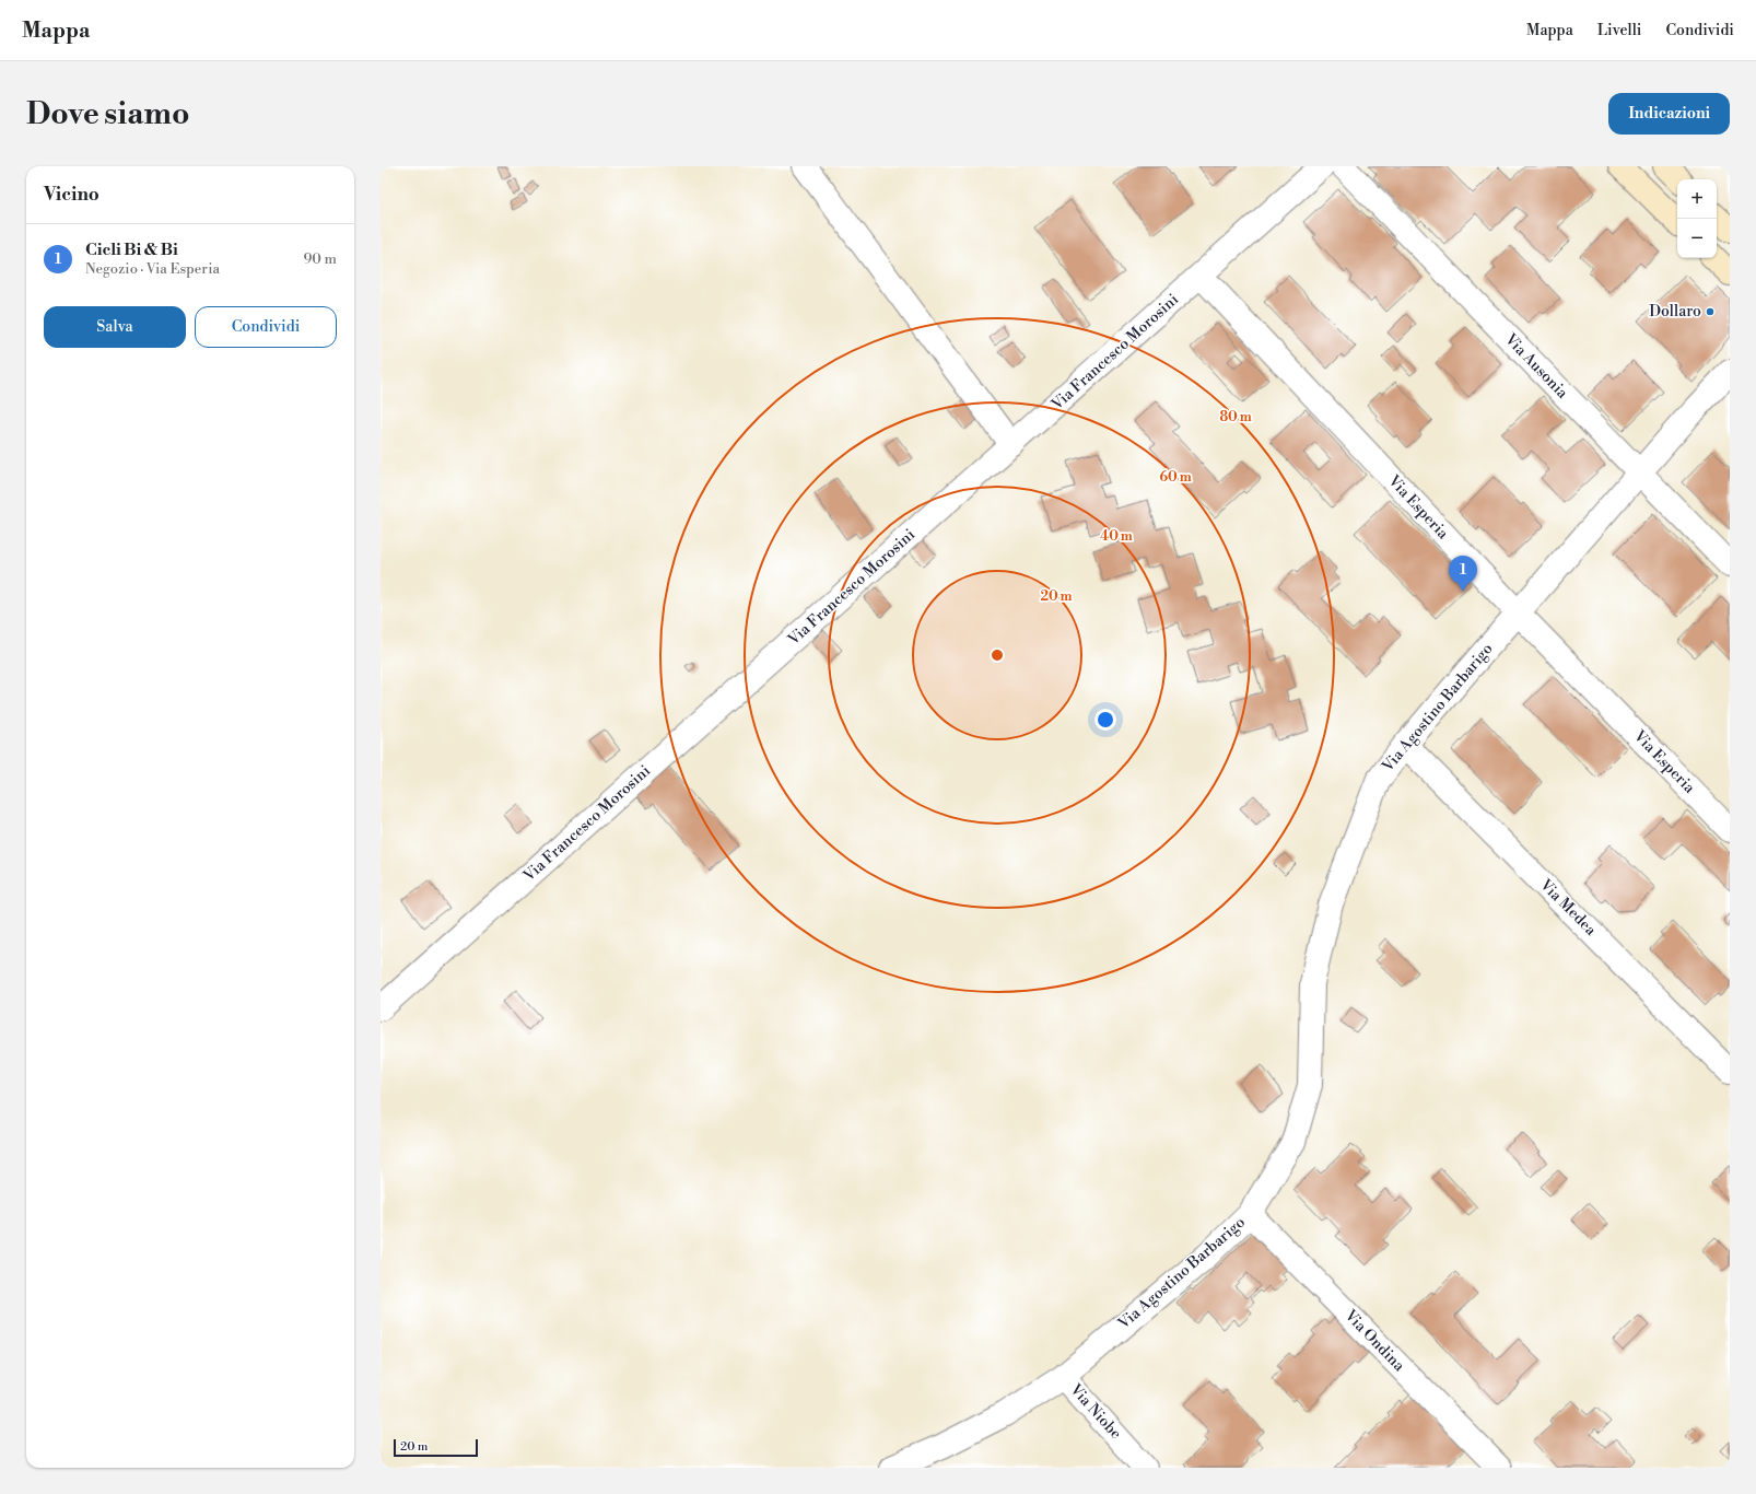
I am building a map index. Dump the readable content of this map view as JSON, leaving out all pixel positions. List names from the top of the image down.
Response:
{
  "streets": {
    "street": [
      "Via Francesco Morosini",
      "Via Ausonia",
      "Via Esperia",
      "Via Agostino Barbarigo",
      "Via Medea",
      "Via Ondina",
      "Via Niobe"
    ]
  },
  "crossings": [
    ["Via Francesco Morosini", "Via Esperia"],
    ["Via Ausonia", "Via Agostino Barbarigo"],
    ["Via Esperia", "Via Agostino Barbarigo"],
    ["Via Agostino Barbarigo", "Via Medea"],
    ["Via Agostino Barbarigo", "Via Ondina"],
    ["Via Agostino Barbarigo", "Via Niobe"]
  ],
  "places": ["Dollaro"],
  "scale_bar": "20 m",
  "page": {
    "header": "Mappa",
    "nav": ["Mappa", "Livelli", "Condividi"],
    "buttons": [
      "Indicazioni",
      ["Salva", "Condividi"]
    ],
    "title": "Dove siamo",
    "heading": "Vicino",
    "map_buttons": ["+", "−"],
    "list": [
      {
        "mark": "1",
        "name": "Cicli Bi & Bi",
        "note": "Negozio · Via Esperia",
        "value": "90 m"
      }
    ],
    "pins": "1",
    "scale": "20 m"
  },
  "rings": [
    "80 m",
    "60 m",
    "40 m",
    "20 m"
  ]
}
